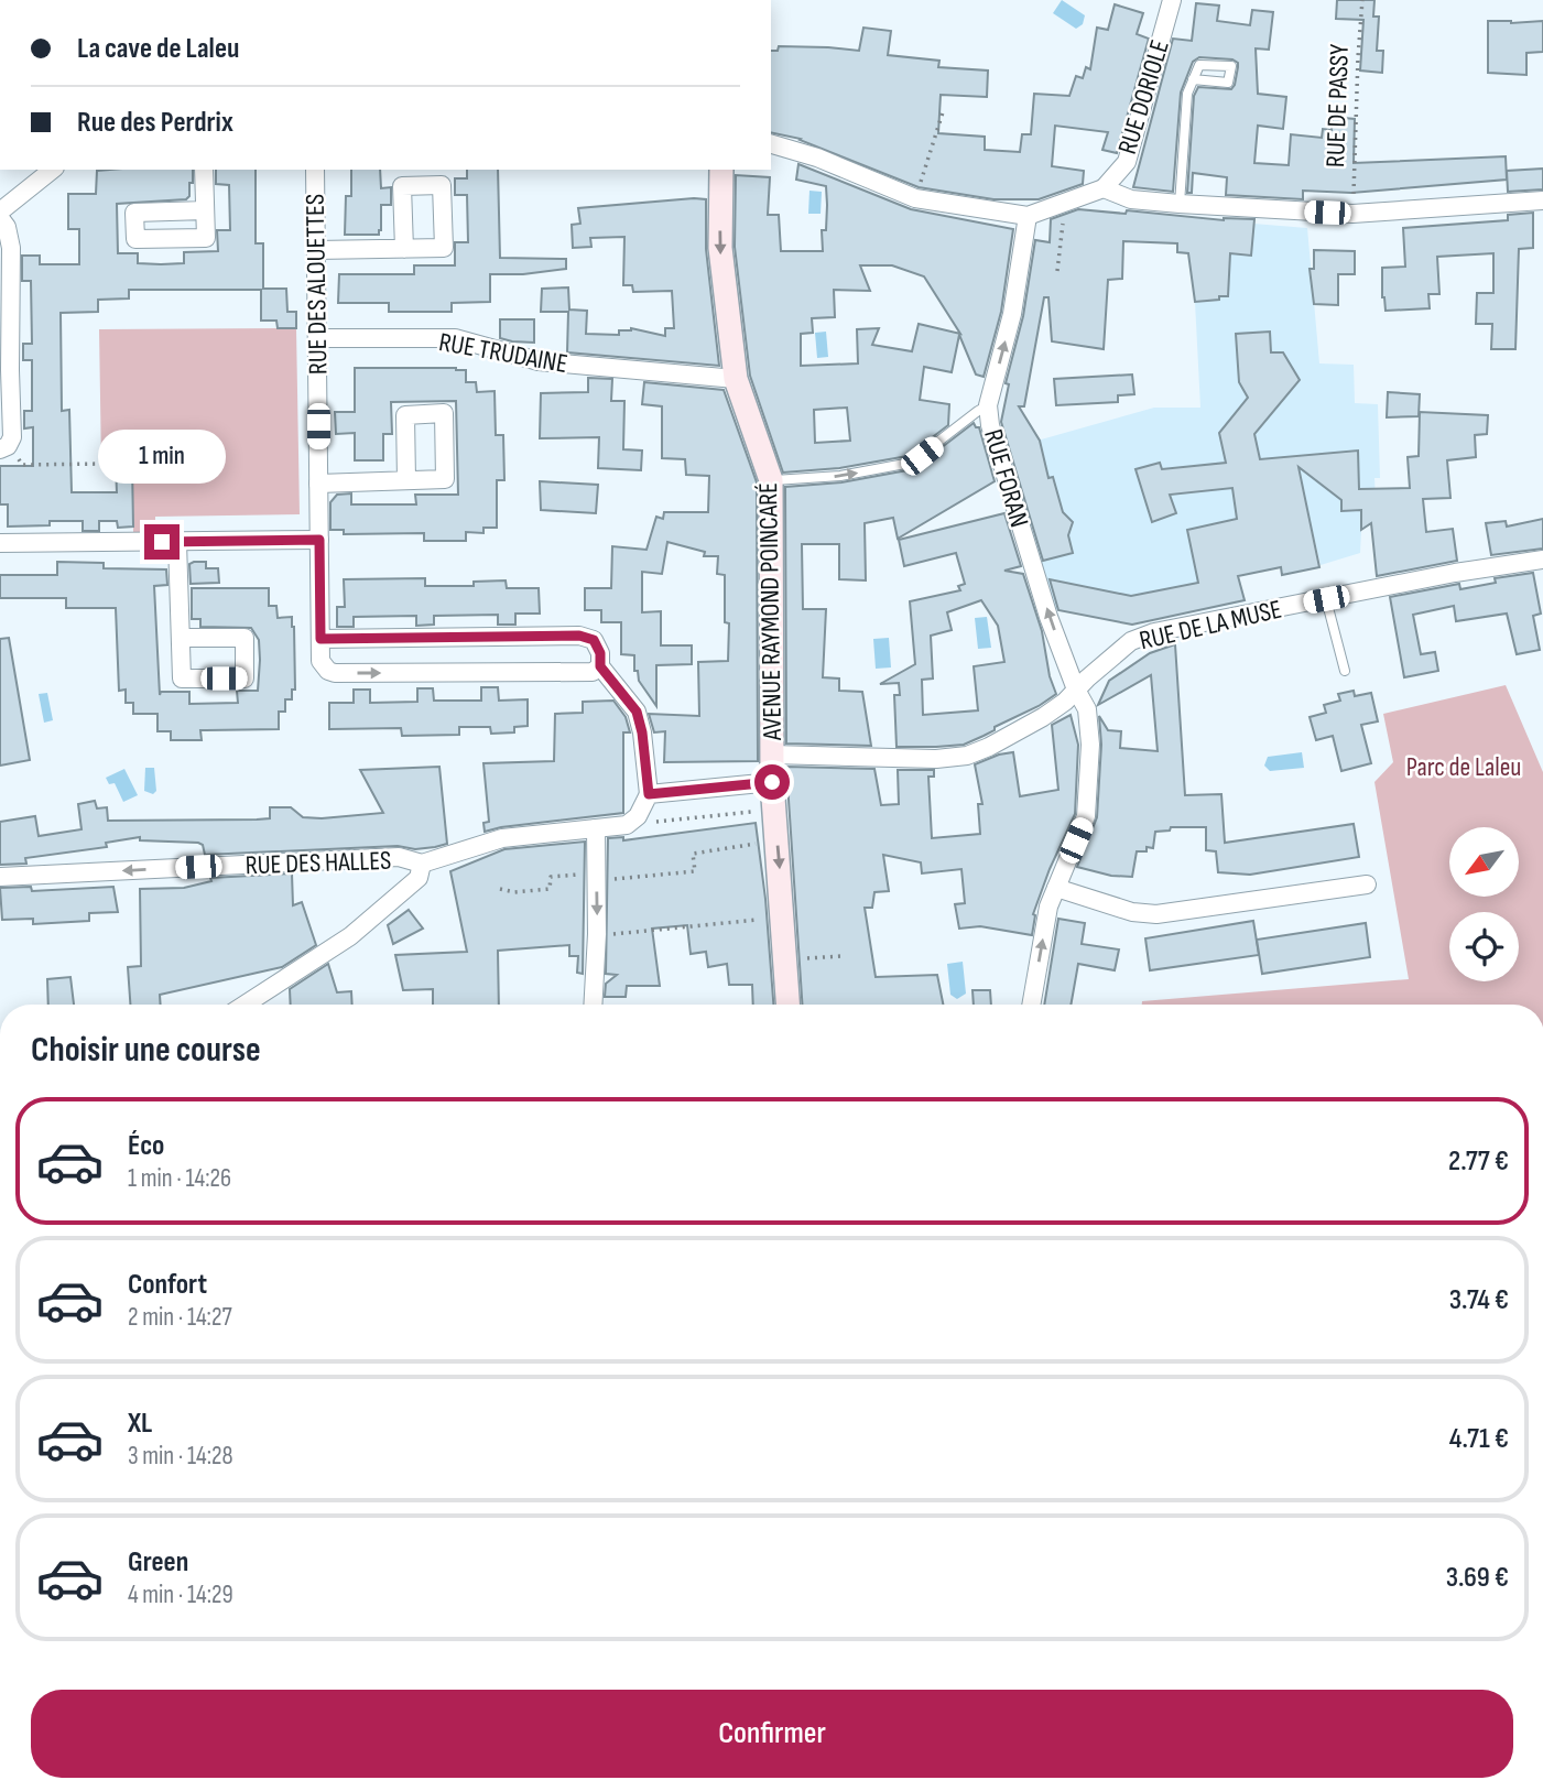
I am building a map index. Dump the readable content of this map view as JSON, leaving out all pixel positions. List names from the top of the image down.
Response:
{
  "streets": {
    "main road": ["AVENUE RAYMOND POINCARÉ"],
    "street": [
      "RUE DORIOLE",
      "RUE DES ALOUETTES",
      "RUE TRUDAINE",
      "RUE FORAN",
      "RUE DE LA MUSE",
      "RUE DES HALLES"
    ],
    "path": ["RUE DE PASSY"]
  },
  "crossings": [
    ["RUE DES ALOUETTES", "RUE TRUDAINE"],
    ["RUE TRUDAINE", "AVENUE RAYMOND POINCARÉ"],
    ["RUE FORAN", "RUE DE LA MUSE"],
    ["AVENUE RAYMOND POINCARÉ", "RUE DE LA MUSE"]
  ],
  "one_way": ["RUE FORAN", "AVENUE RAYMOND POINCARÉ", "RUE DES HALLES"],
  "parks": ["Parc de Laleu"],
  "north": "bottom left",
  "page": {
    "banner": ["La cave de Laleu", "Rue des Perdrix"],
    "bubble": "1 min",
    "heading": "Choisir une course",
    "list": [
      {
        "name": "Éco",
        "note": "1 min · 14:26",
        "value": "2.77 €"
      },
      {
        "name": "Confort",
        "note": "2 min · 14:27",
        "value": "3.74 €"
      },
      {
        "name": "XL",
        "note": "3 min · 14:28",
        "value": "4.71 €"
      },
      {
        "name": "Green",
        "note": "4 min · 14:29",
        "value": "3.69 €"
      }
    ],
    "buttons": "Confirmer"
  }
}
